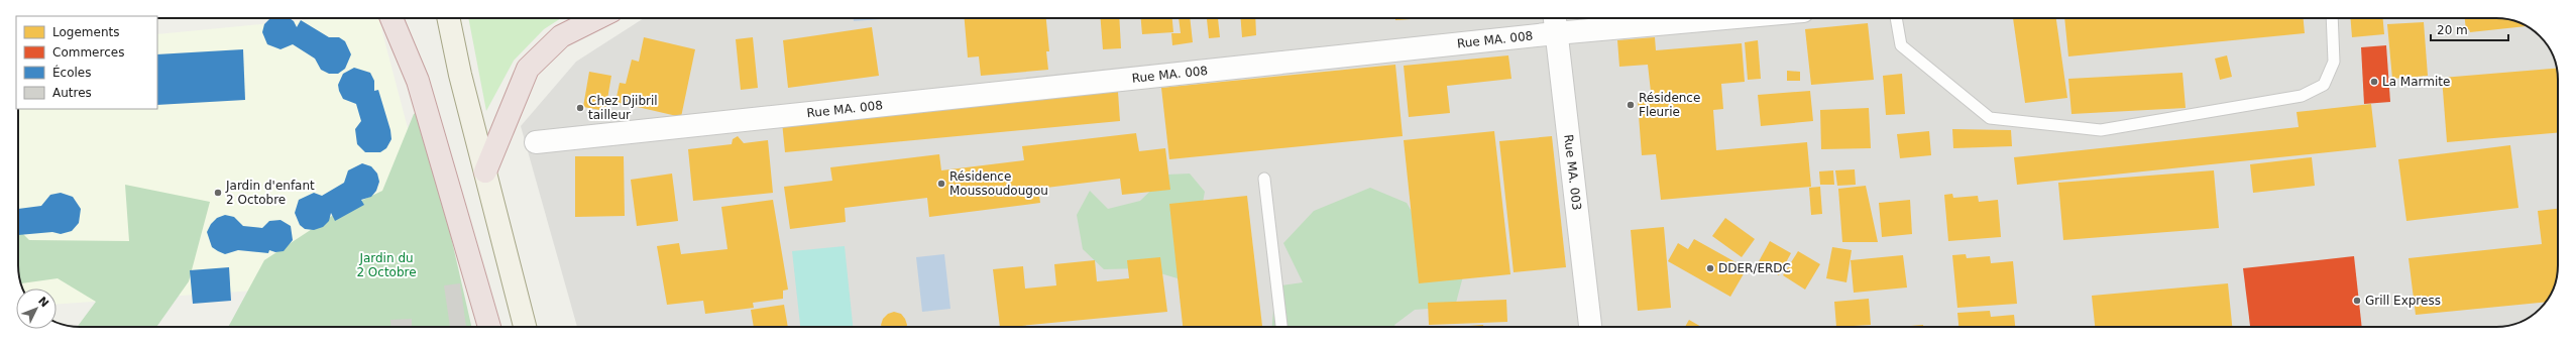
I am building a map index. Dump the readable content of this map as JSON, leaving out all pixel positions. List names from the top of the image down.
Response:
{
  "streets": {
    "street": ["Rue MA. 008", "Rue MA. 003"]
  },
  "crossings": [
    ["Rue MA. 008", "Rue MA. 003"]
  ],
  "parks": ["Jardin du 2 Octobre"],
  "places": [
    "La Marmite",
    "Résidence Fleurie",
    "Chez Djibril tailleur",
    "Résidence Moussoudougou",
    "Jardin d'enfant 2 Octobre",
    "DDER/ERDC",
    "Grill Express"
  ],
  "legend": [
    "Logements",
    "Commerces",
    "Écoles",
    "Autres"
  ],
  "scale_bar": "20 m",
  "north": "top right"
}
